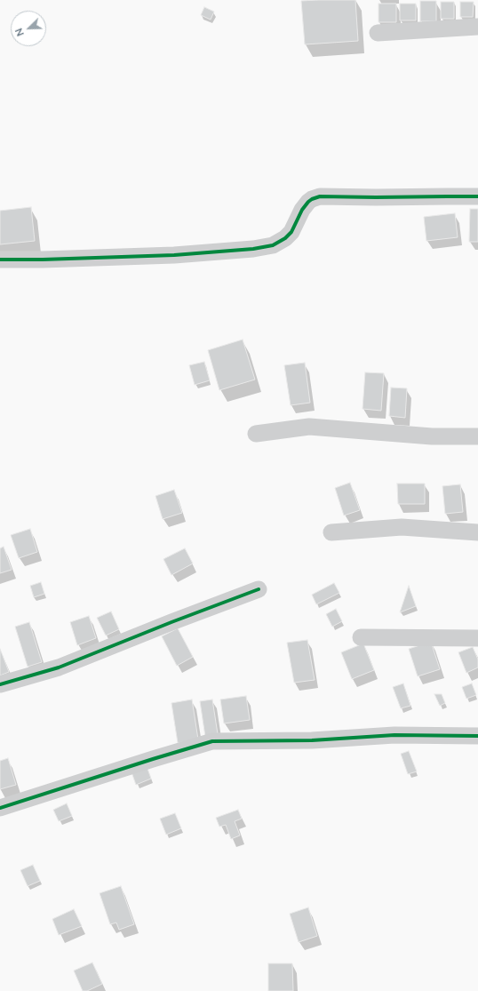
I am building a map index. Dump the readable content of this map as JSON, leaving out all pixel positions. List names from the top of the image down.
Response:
{
  "north": "bottom left"
}
